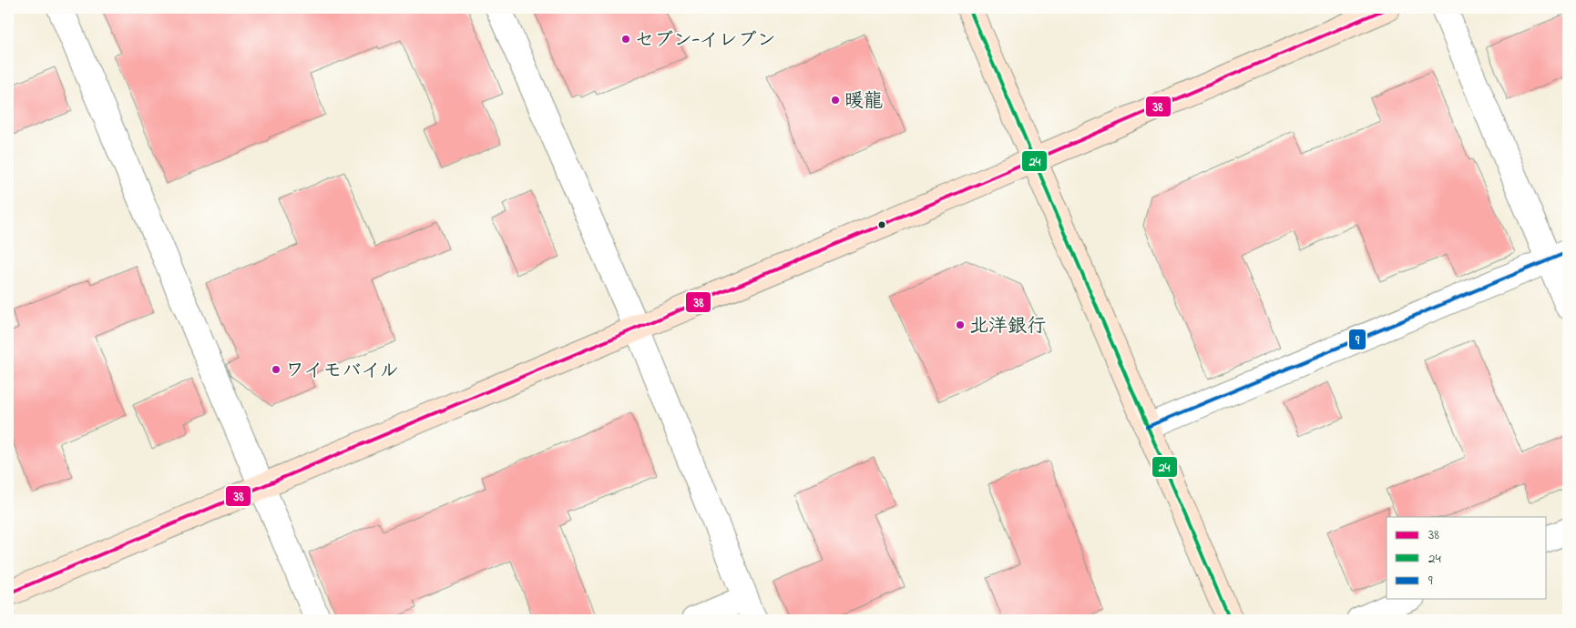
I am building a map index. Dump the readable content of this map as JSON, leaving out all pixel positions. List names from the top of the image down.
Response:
{
  "places": [
    "セブン-イレブン",
    "暖龍",
    "北洋銀行",
    "ワイモバイル"
  ],
  "lines": ["transit line 38", "transit line 24", "transit line 9"],
  "legend": ["38", "24", "9"]
}
